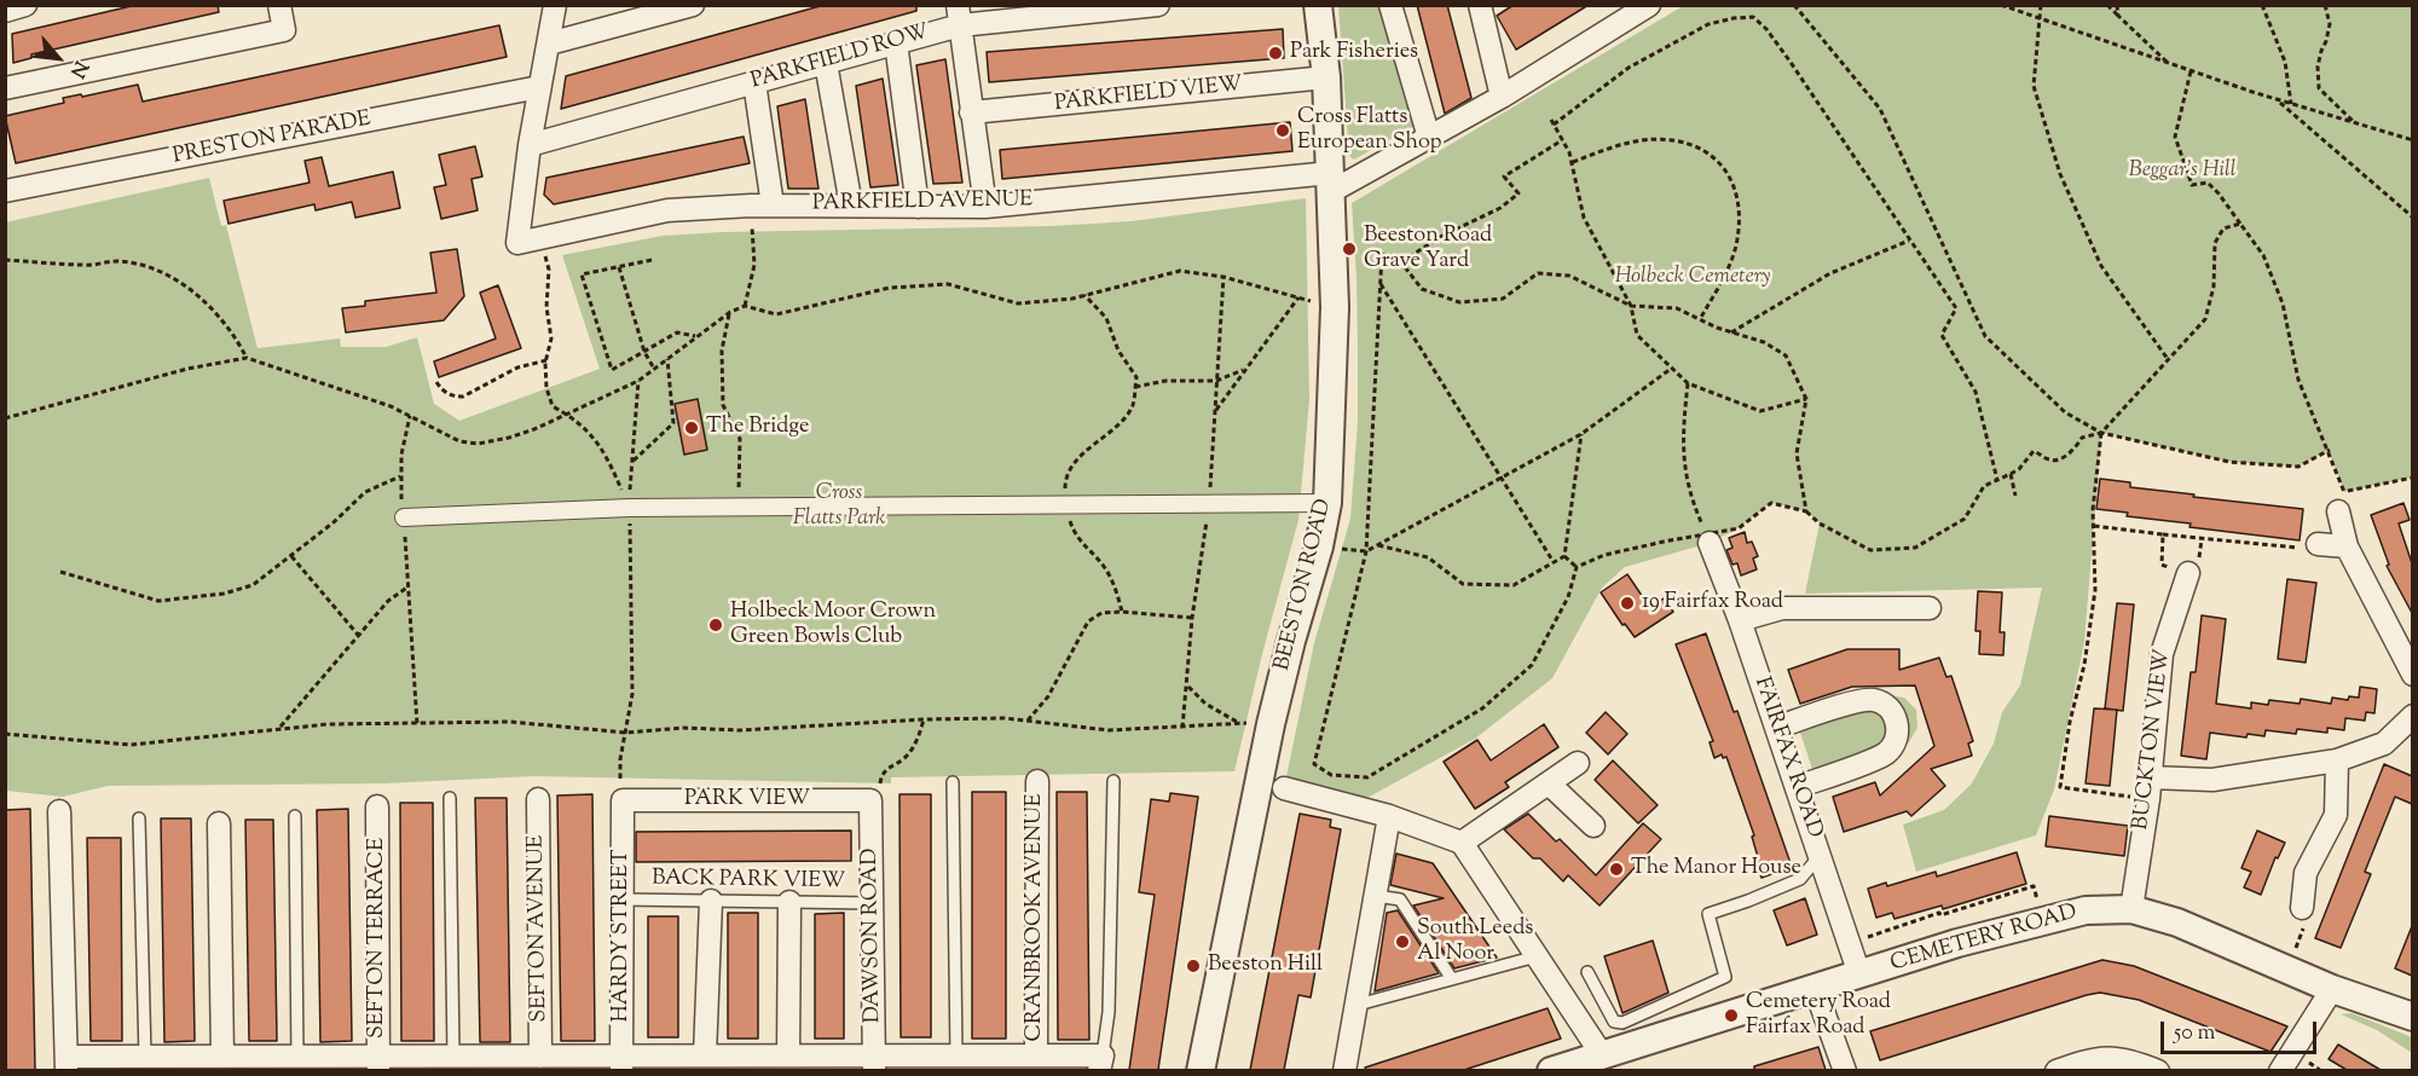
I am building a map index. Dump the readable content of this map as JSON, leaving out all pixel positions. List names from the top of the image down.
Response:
{
  "streets": {
    "street": [
      "PARKFIELD ROW",
      "PARKFIELD VIEW",
      "PRESTON PARADE",
      "PARKFIELD AVENUE",
      "BEESTON ROAD",
      "BUCKTON VIEW",
      "FAIRFAX ROAD",
      "PARK VIEW",
      "CRANBROOK AVENUE",
      "SEFTON AVENUE",
      "HARDY STREET",
      "DAWSON ROAD",
      "SEFTON TERRACE",
      "CEMETERY ROAD"
    ],
    "lane": ["BACK PARK VIEW"]
  },
  "crossings": [
    ["PARKFIELD ROW", "PARKFIELD AVENUE"],
    ["PARKFIELD VIEW", "BEESTON ROAD"],
    ["PARKFIELD AVENUE", "BEESTON ROAD"],
    ["BUCKTON VIEW", "CEMETERY ROAD"],
    ["FAIRFAX ROAD", "CEMETERY ROAD"],
    ["PARK VIEW", "HARDY STREET"],
    ["PARK VIEW", "DAWSON ROAD"],
    ["BACK PARK VIEW", "HARDY STREET"],
    ["BACK PARK VIEW", "DAWSON ROAD"]
  ],
  "parks": ["Beggar's Hill", "Holbeck Cemetery", "Cross Flatts Park"],
  "places": [
    "Park Fisheries",
    "Cross Flatts European Shop",
    "Beeston Road Grave Yard",
    "The Bridge",
    "19 Fairfax Road",
    "Holbeck Moor Crown Green Bowls Club",
    "The Manor House",
    "South Leeds Al Noor",
    "Beeston Hill",
    "Cemetery Road Fairfax Road"
  ],
  "scale_bar": "50 m",
  "north": "bottom right"
}
